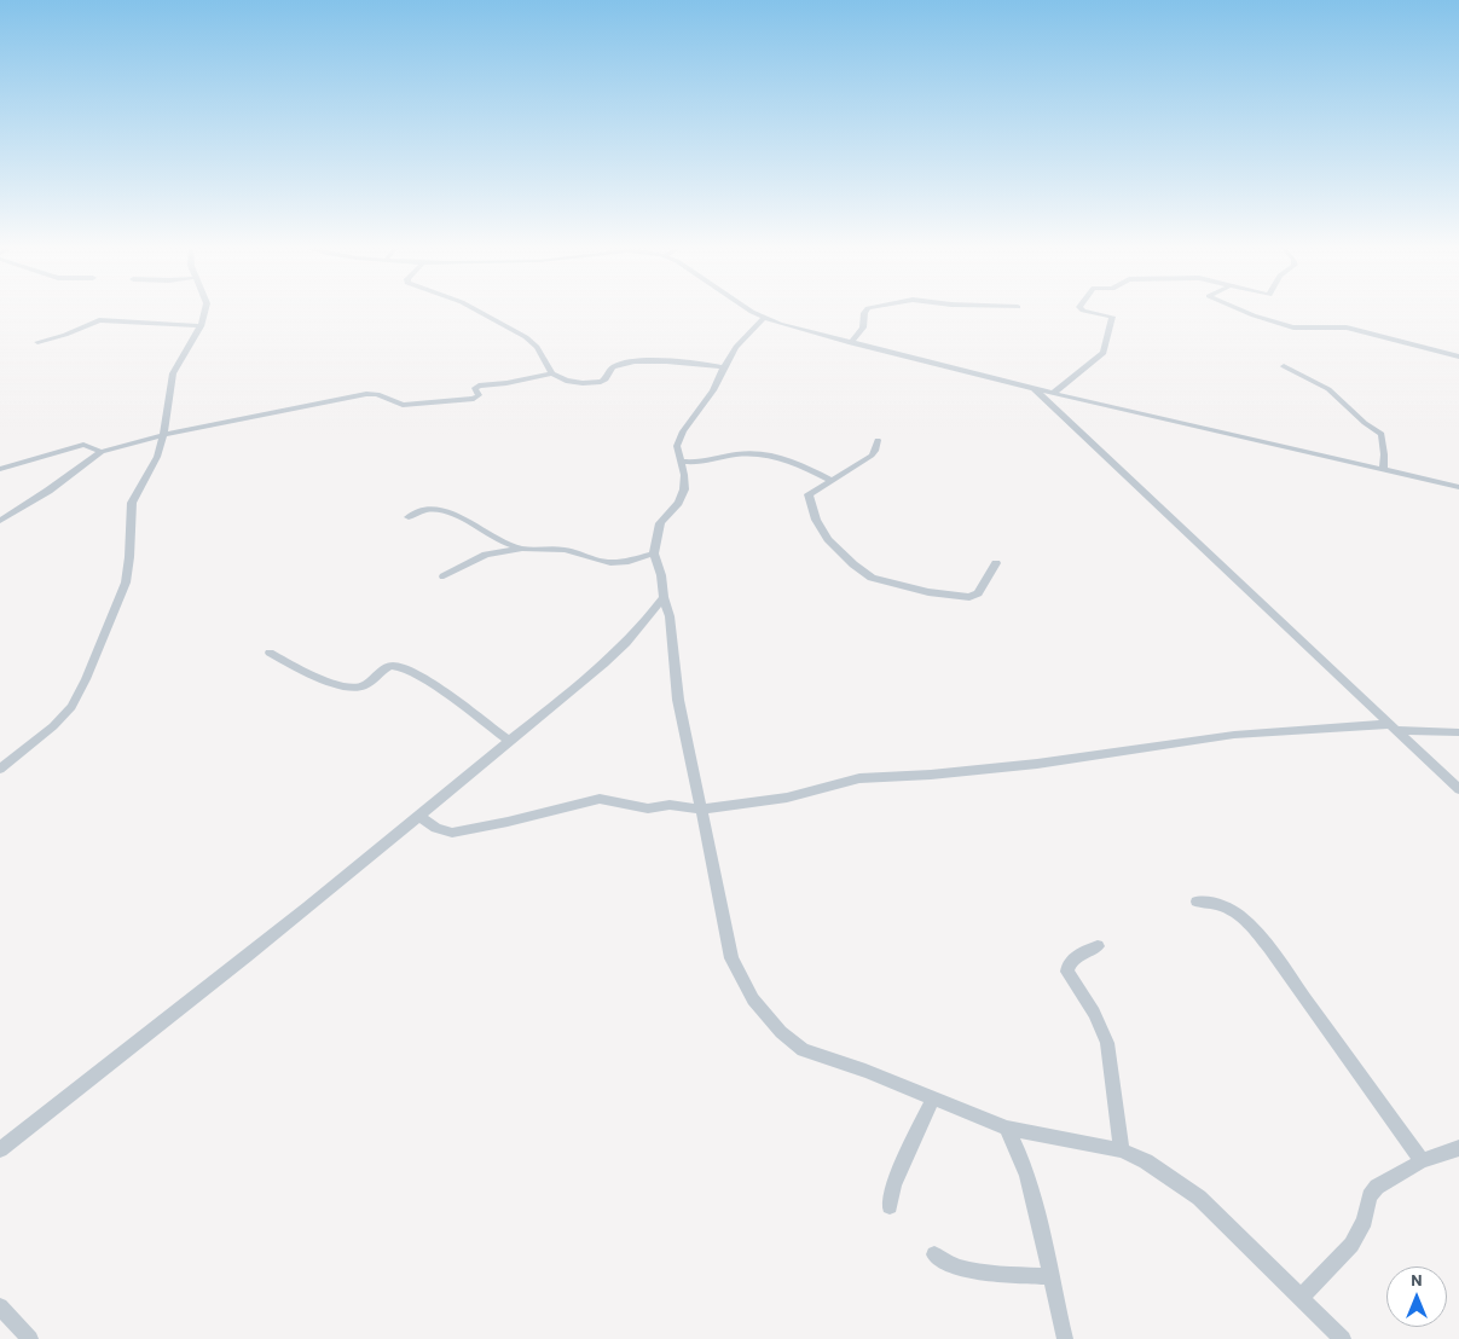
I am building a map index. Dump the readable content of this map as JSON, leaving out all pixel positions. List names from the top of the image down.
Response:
{
  "north": "top"
}
